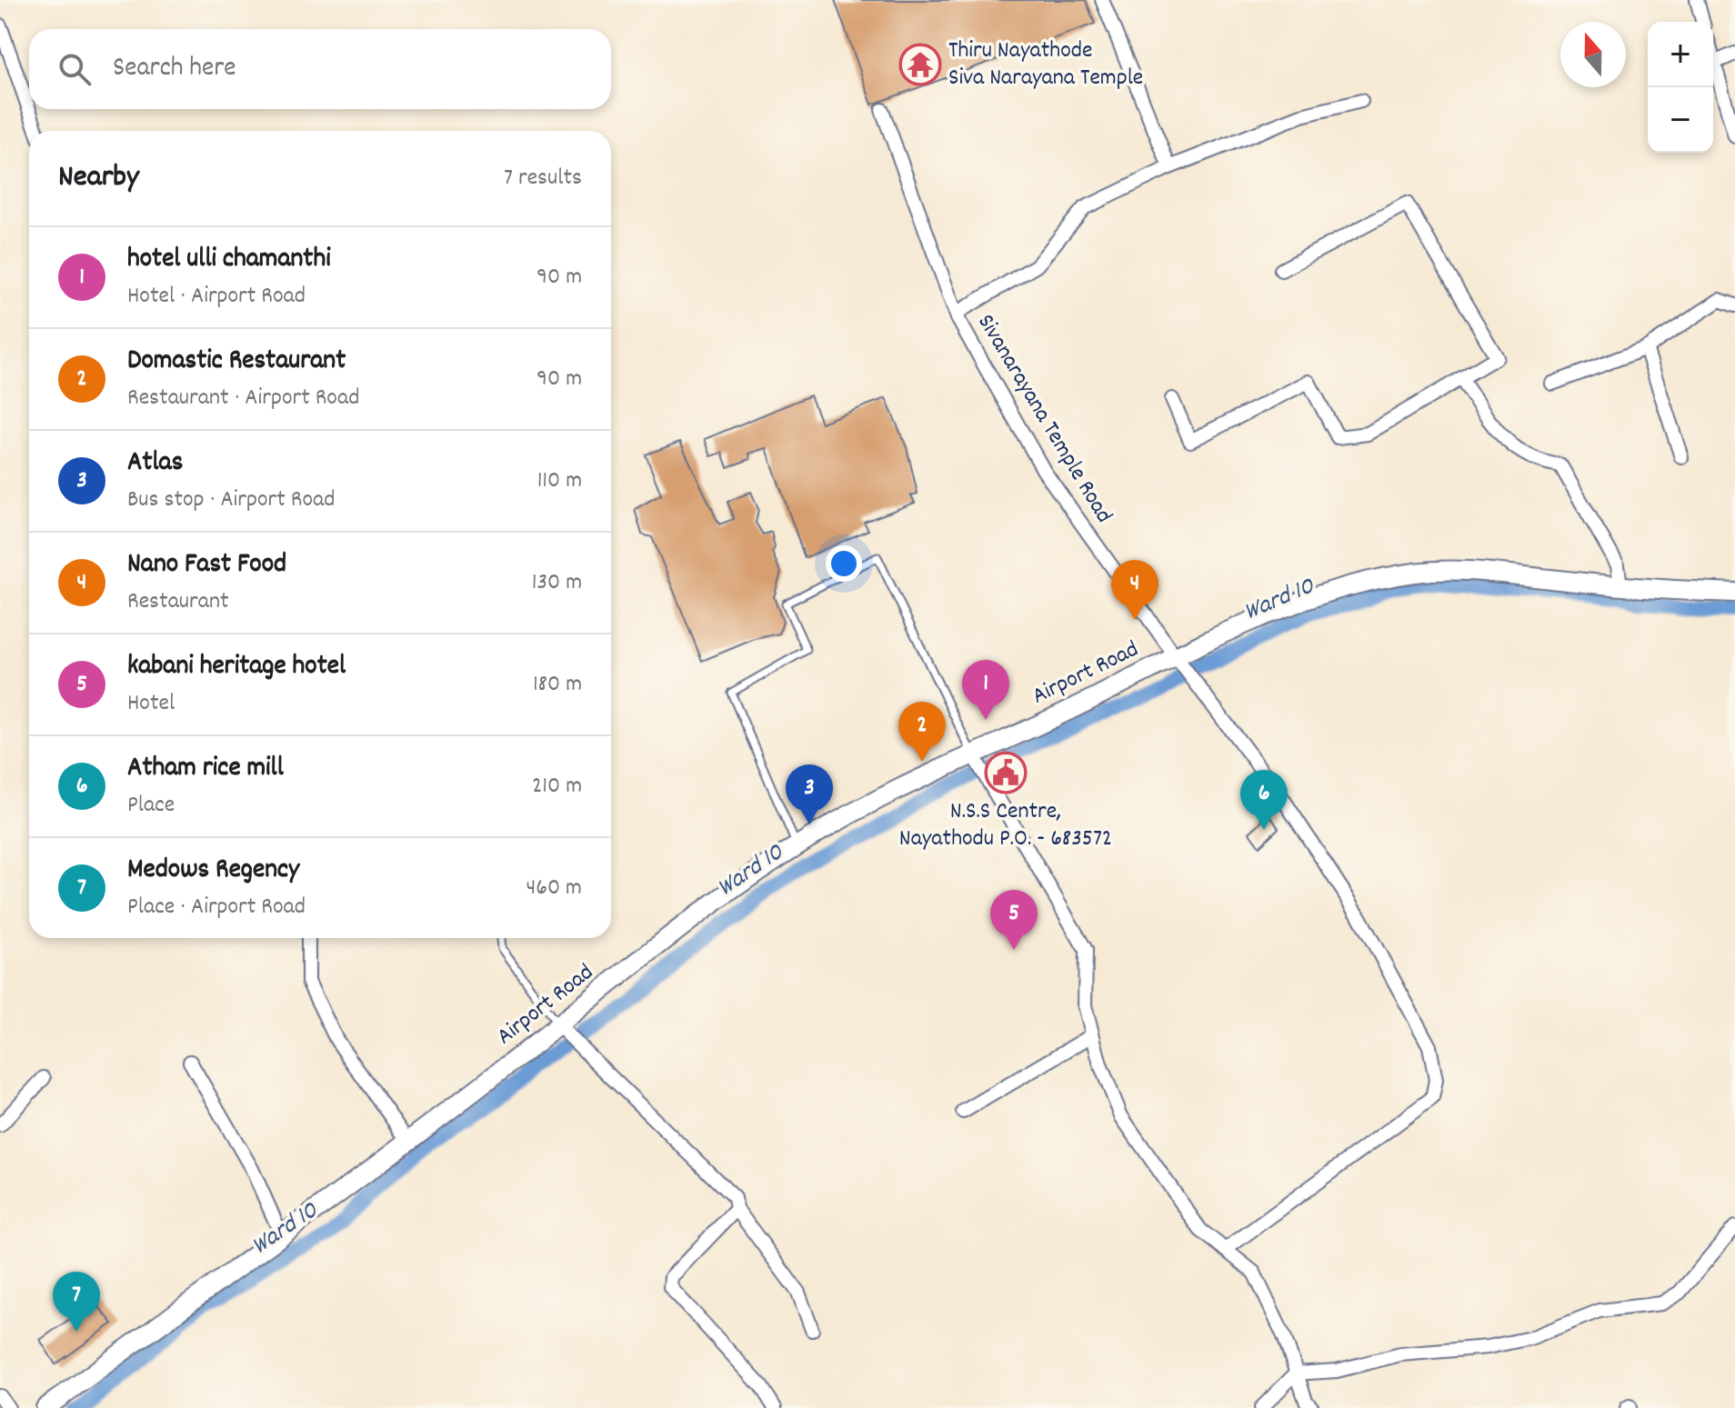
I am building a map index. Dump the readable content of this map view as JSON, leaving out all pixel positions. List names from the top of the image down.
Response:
{
  "streets": {
    "main road": ["Airport Road"],
    "street": ["Sivanarayana Temple Road"]
  },
  "crossings": [
    ["Sivanarayana Temple Road", "Airport Road"]
  ],
  "water": ["Ward 10"],
  "places": {
    "temple": ["Thiru Nayathode Siva Narayana Temple"],
    "public building": ["N.S.S Centre, Nayathodu P.O. - 683572"]
  },
  "north": "top",
  "page": {
    "map_buttons": ["+", "−"],
    "search": "Search here",
    "heading": ["Nearby", "7 results"],
    "list": [
      {
        "mark": "1",
        "name": "hotel ulli chamanthi",
        "note": "Hotel · Airport Road",
        "value": "90 m"
      },
      {
        "mark": "2",
        "name": "Domastic Restaurant",
        "note": "Restaurant · Airport Road",
        "value": "90 m"
      },
      {
        "mark": "3",
        "name": "Atlas",
        "note": "Bus stop · Airport Road",
        "value": "110 m"
      },
      {
        "mark": "4",
        "name": "Nano Fast Food",
        "note": "Restaurant",
        "value": "130 m"
      },
      {
        "mark": "5",
        "name": "kabani heritage hotel",
        "note": "Hotel",
        "value": "180 m"
      },
      {
        "mark": "6",
        "name": "Atham rice mill",
        "note": "Place",
        "value": "210 m"
      },
      {
        "mark": "7",
        "name": "Medows Regency",
        "note": "Place · Airport Road",
        "value": "460 m"
      }
    ],
    "pins": [
      "4",
      "1",
      "2",
      "3",
      "6",
      "5",
      "7"
    ]
  }
}
